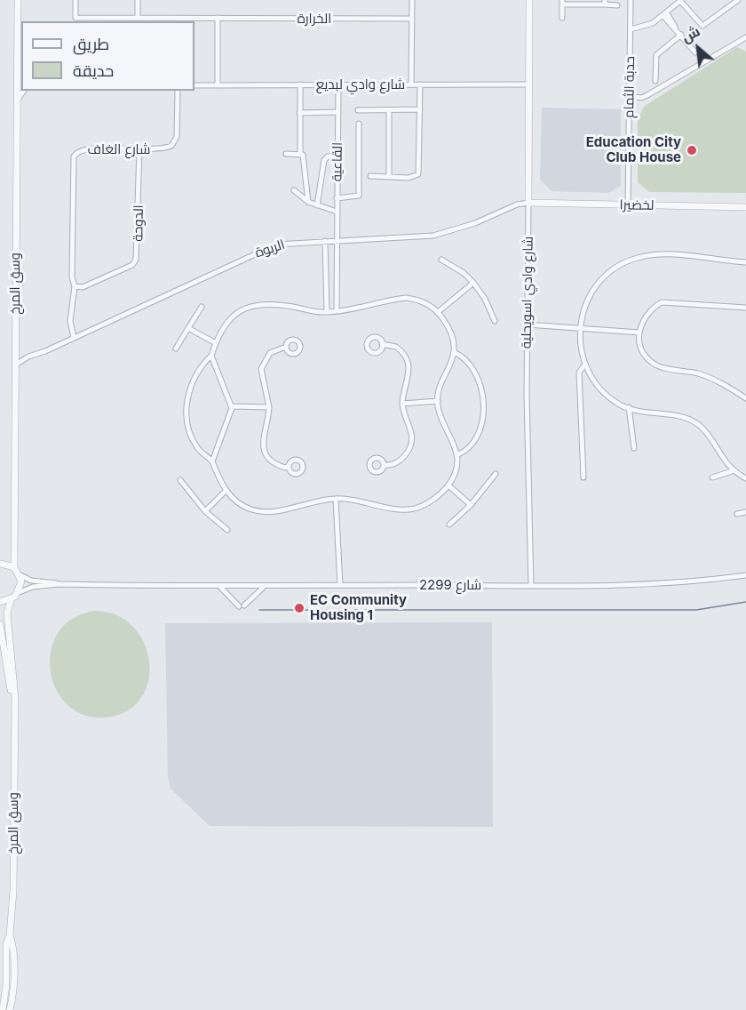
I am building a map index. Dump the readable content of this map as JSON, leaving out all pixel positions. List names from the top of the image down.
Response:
{
  "streets": {
    "street": [
      "الخرارة",
      "شارع وادي لبديع",
      "حدبة الثمام",
      "شارع الغاف",
      "القاعية",
      "لخضيرا",
      "الدوحة",
      "الربوة",
      "وسق المرخ",
      "شارع وادي اسويحلية",
      "شارع 2299"
    ]
  },
  "crossings": [
    ["شارع وادي لبديع", "القاعية"],
    ["شارع وادي لبديع", "شارع وادي اسويحلية"],
    ["حدبة الثمام", "لخضيرا"],
    ["شارع الغاف", "الدوحة"],
    ["القاعية", "الربوة"],
    ["لخضيرا", "الربوة"],
    ["لخضيرا", "شارع وادي اسويحلية"],
    ["الربوة", "وسق المرخ"],
    ["الربوة", "شارع وادي اسويحلية"],
    ["شارع وادي اسويحلية", "شارع 2299"]
  ],
  "places": ["Education City Club House", "EC Community Housing 1"],
  "legend": ["طريق", "حديقة"],
  "north": "top left"
}
